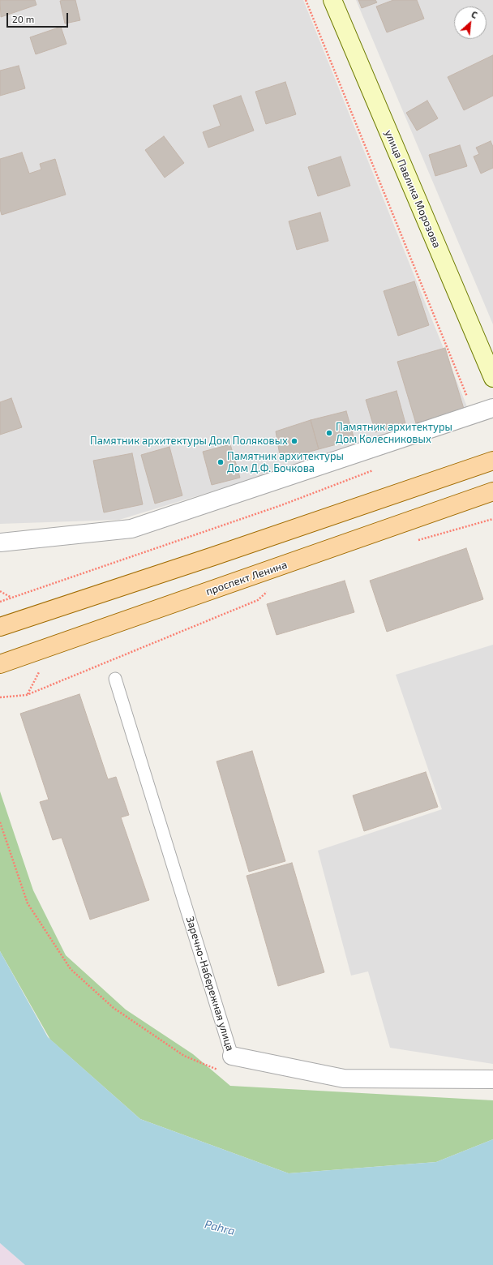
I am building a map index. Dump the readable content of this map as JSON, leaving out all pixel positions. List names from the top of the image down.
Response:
{
  "streets": {
    "main road": ["проспект Ленина"],
    "street": ["улица Павлика Морозова", "Заречно-Набережная улица"]
  },
  "water": ["Pahra"],
  "places": ["Памятник архитектуры Дом Колесниковых", "Памятник архитектуры Дом Поляковых", "Памятник архитектуры Дом Д.Ф. Бочкова"],
  "scale_bar": "20 m",
  "north": "top right"
}
